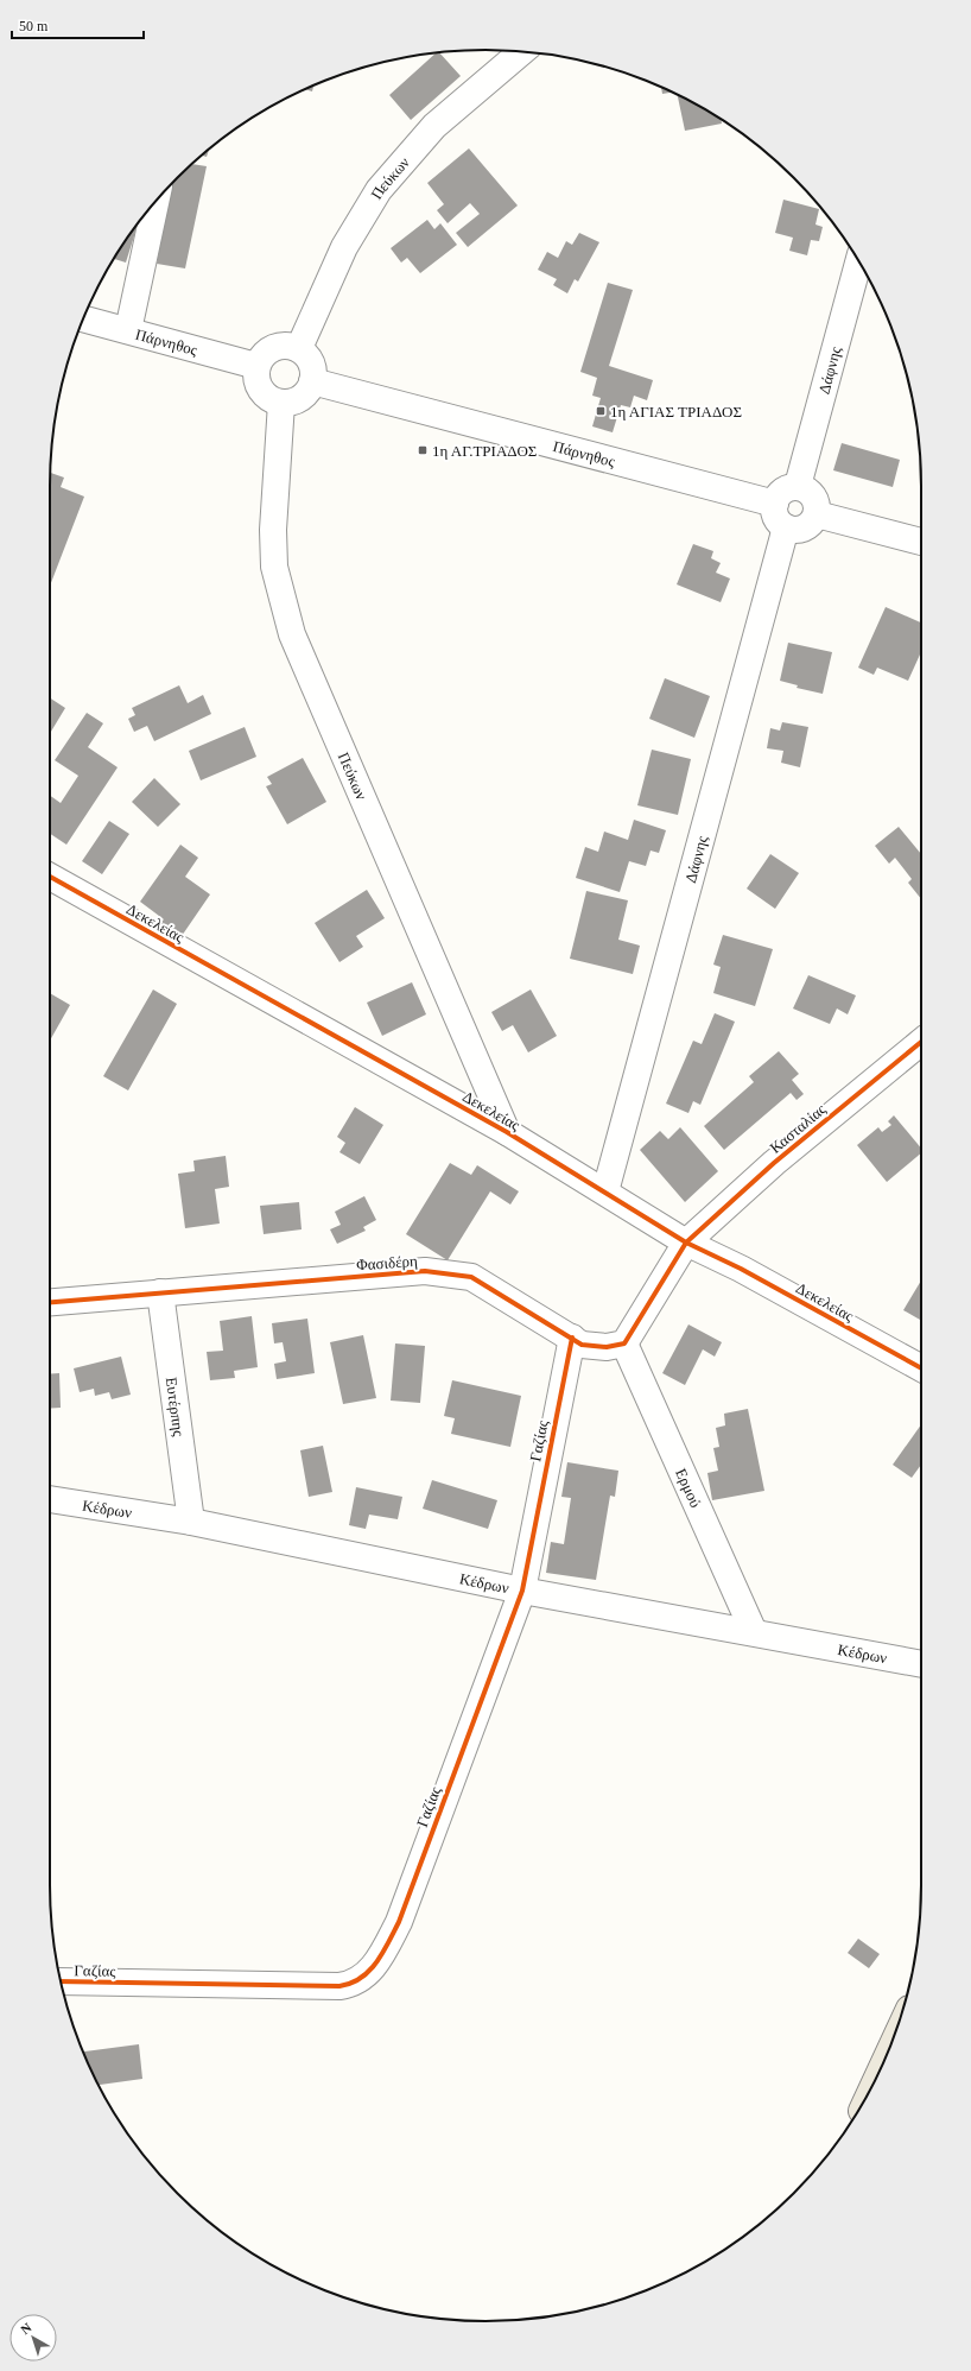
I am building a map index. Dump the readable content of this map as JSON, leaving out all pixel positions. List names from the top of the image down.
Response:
{
  "streets": {
    "street": [
      "Πεύκων",
      "Πάρνηθος",
      "Δάφνης",
      "Δεκελείας",
      "Κασταλίας",
      "Φασιδέρη",
      "Ευτέρπης",
      "Γαζίας",
      "Ερμού",
      "Κέδρων"
    ]
  },
  "crossings": [
    ["Πεύκων", "Πάρνηθος"],
    ["Πεύκων", "Δεκελείας"],
    ["Πάρνηθος", "Δάφνης"],
    ["Δάφνης", "Δεκελείας"],
    ["Δεκελείας", "Κασταλίας"],
    ["Φασιδέρη", "Ευτέρπης"],
    ["Φασιδέρη", "Γαζίας"],
    ["Φασιδέρη", "Ερμού"],
    ["Ευτέρπης", "Κέδρων"],
    ["Γαζίας", "Κέδρων"],
    ["Ερμού", "Κέδρων"]
  ],
  "places": {
    "transit": ["1η ΑΓΙΑΣ ΤΡΙΑΔΟΣ", "1η ΑΓ.ΤΡΙΑΔΟΣ"]
  },
  "scale_bar": "50 m",
  "north": "top left"
}
